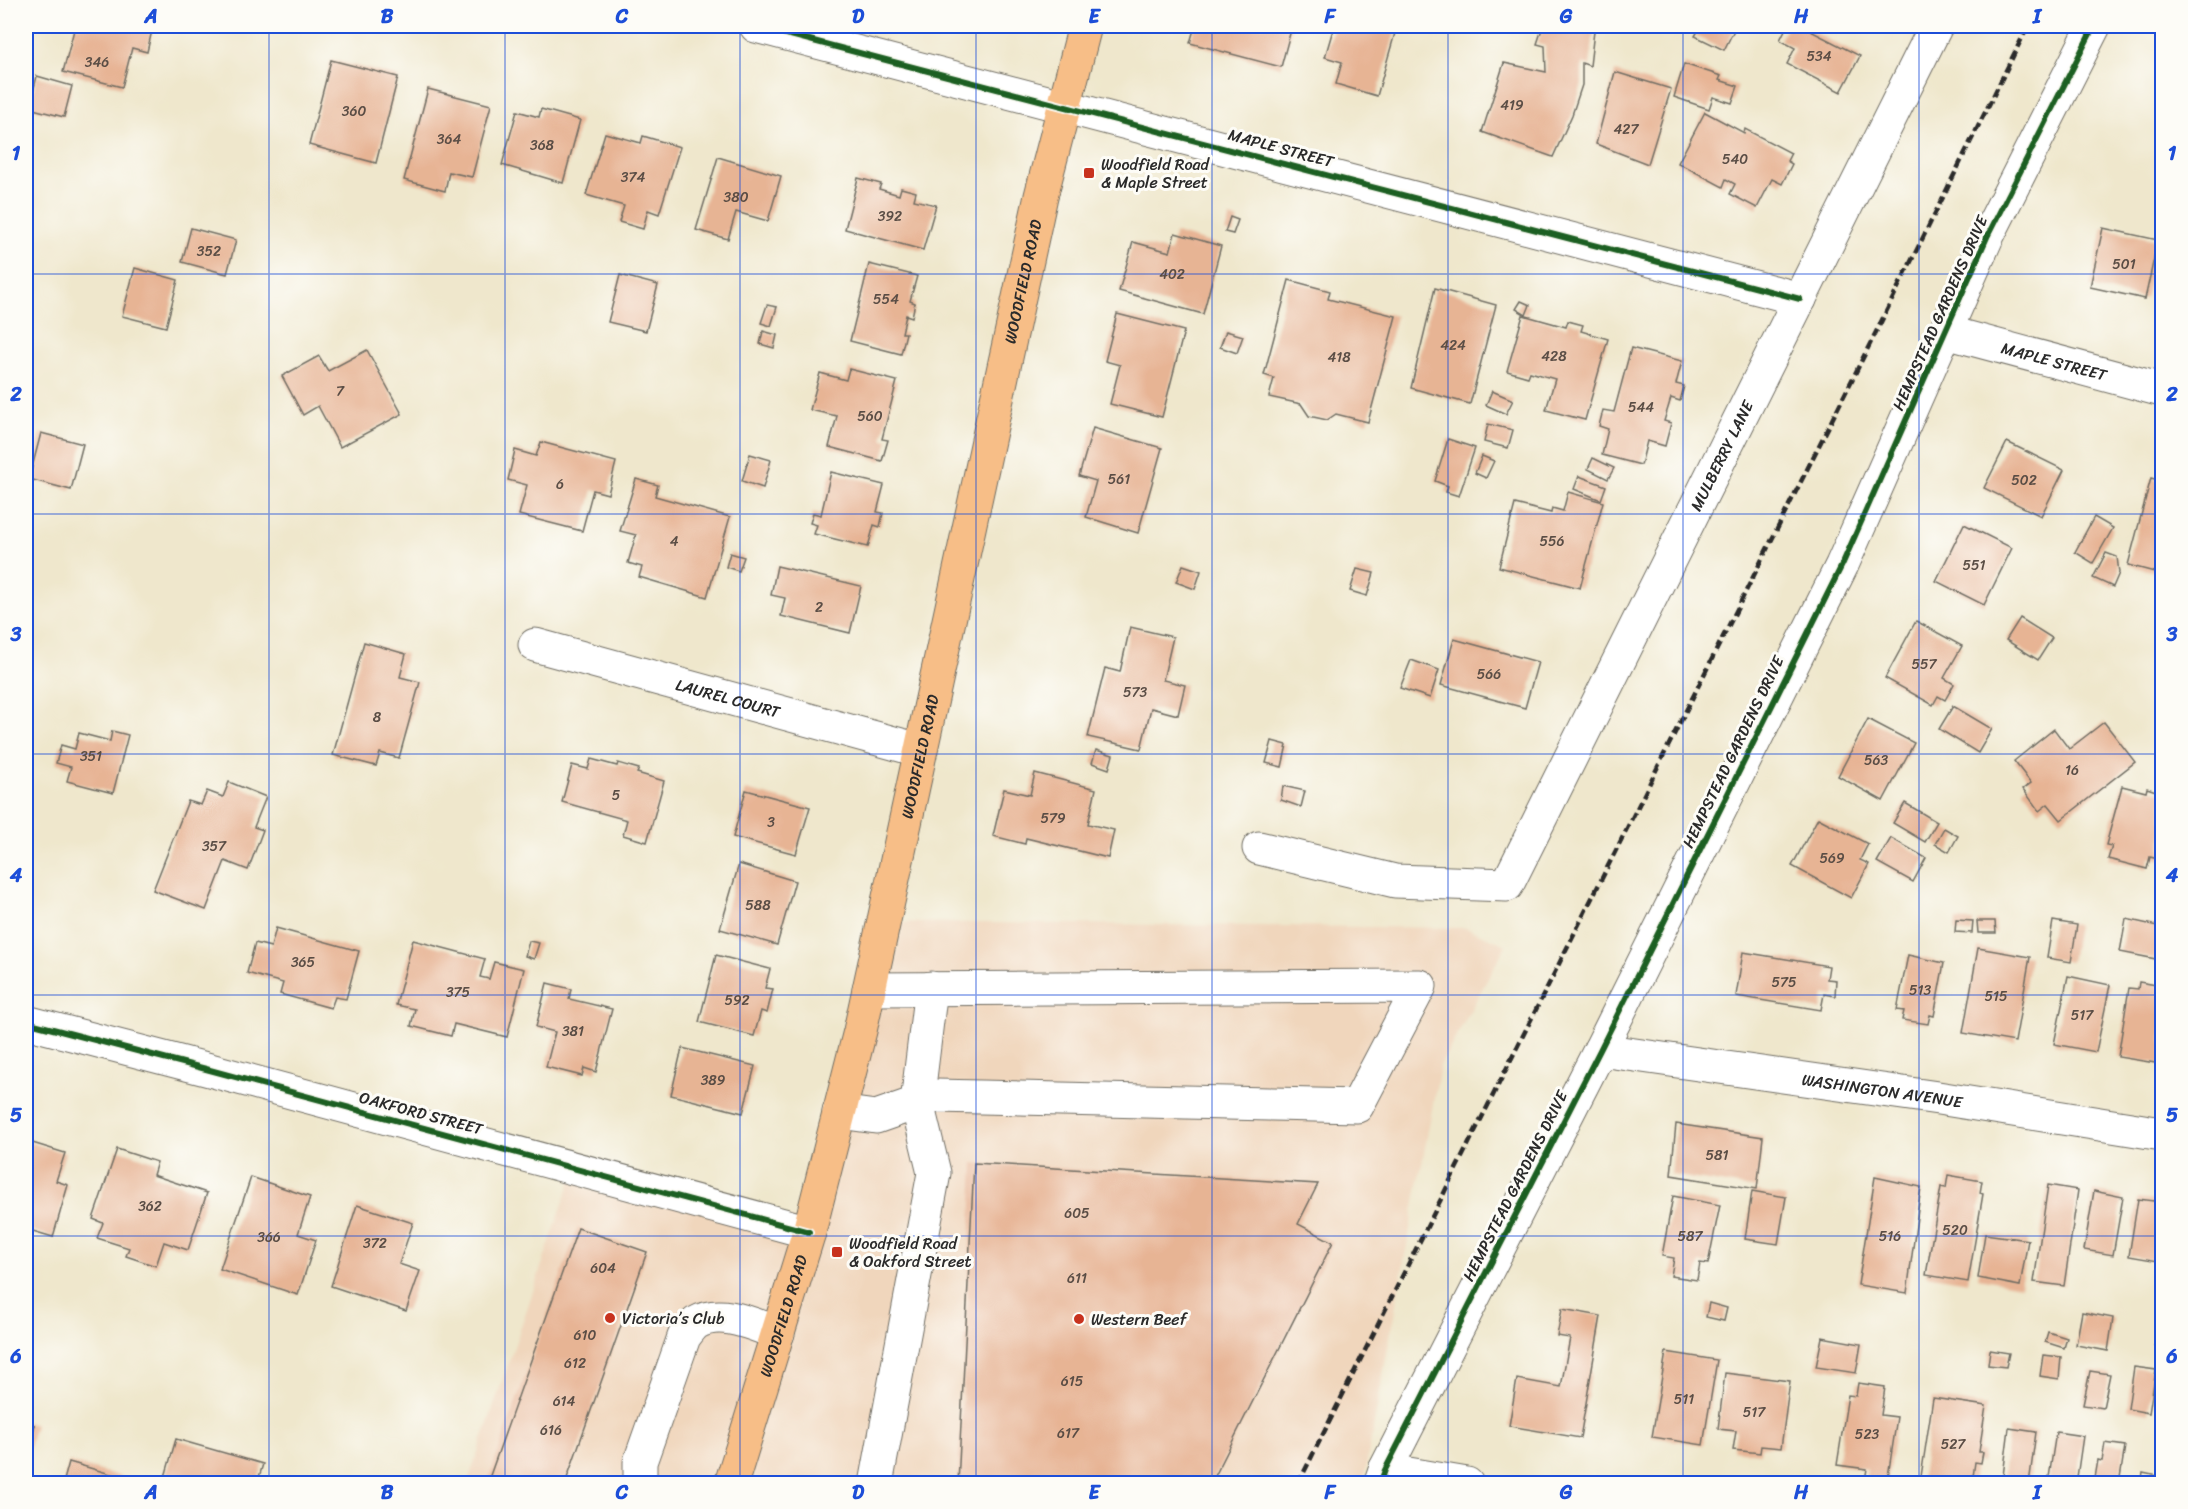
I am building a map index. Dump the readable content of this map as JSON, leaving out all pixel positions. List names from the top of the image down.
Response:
{
  "streets": {
    "main road": ["WOODFIELD ROAD"],
    "street": [
      "MAPLE STREET",
      "HEMPSTEAD GARDENS DRIVE",
      "MULBERRY LANE",
      "LAUREL COURT",
      "WASHINGTON AVENUE",
      "OAKFORD STREET"
    ]
  },
  "crossings": [
    ["MAPLE STREET", "WOODFIELD ROAD"],
    ["MAPLE STREET", "HEMPSTEAD GARDENS DRIVE"],
    ["MAPLE STREET", "MULBERRY LANE"],
    ["WOODFIELD ROAD", "LAUREL COURT"],
    ["WOODFIELD ROAD", "OAKFORD STREET"],
    ["HEMPSTEAD GARDENS DRIVE", "WASHINGTON AVENUE"]
  ],
  "places": {
    "transit": ["Woodfield Road & Maple Street", "Woodfield Road & Oakford Street"],
    "other": ["Victoria’s Club", "Western Beef"]
  },
  "house_numbers": [
    "534",
    "346",
    "419",
    "360",
    "427",
    "364",
    "368",
    "540",
    "374",
    "380",
    "392",
    "352",
    "501",
    "402",
    "554",
    "424",
    "428",
    "418",
    "7",
    "544",
    "560",
    "561",
    "502",
    "6",
    "4",
    "556",
    "551",
    "2",
    "557",
    "566",
    "573",
    "8",
    "351",
    "563",
    "16",
    "5",
    "579",
    "3",
    "357",
    "569",
    "588",
    "365",
    "575",
    "513",
    "375",
    "515",
    "592",
    "517",
    "381",
    "389",
    "581",
    "362",
    "605",
    "520",
    "587",
    "516",
    "366",
    "372",
    "604",
    "611",
    "610",
    "612",
    "615",
    "511",
    "614",
    "517",
    "616",
    "617",
    "523",
    "527"
  ],
  "grid": {
    "columns": [
      "A",
      "B",
      "C",
      "D",
      "E",
      "F",
      "G",
      "H",
      "I"
    ],
    "rows": [
      "1",
      "2",
      "3",
      "4",
      "5",
      "6"
    ]
  }
}
